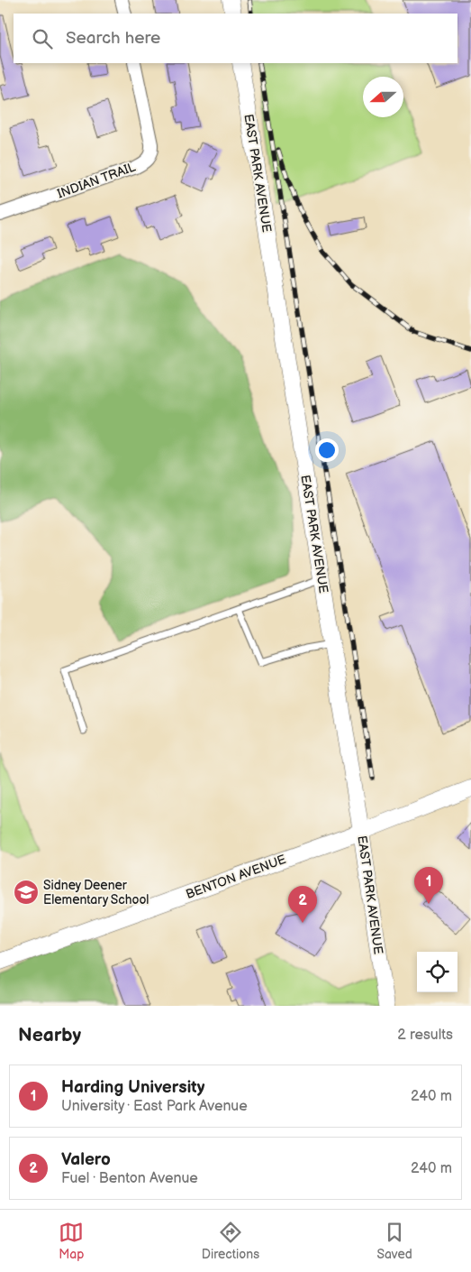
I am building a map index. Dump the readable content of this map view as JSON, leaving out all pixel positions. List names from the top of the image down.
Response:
{
  "streets": {
    "street": ["EAST PARK AVENUE", "INDIAN TRAIL", "BENTON AVENUE"]
  },
  "crossings": [
    ["EAST PARK AVENUE", "BENTON AVENUE"]
  ],
  "places": {
    "school or university": ["Sidney Deener Elementary School"]
  },
  "north": "left",
  "page": {
    "search": "Search here",
    "pins": ["1", "2"],
    "heading": ["Nearby", "2 results"],
    "list": [
      {
        "mark": "1",
        "name": "Harding University",
        "note": "University · East Park Avenue",
        "value": "240 m"
      },
      {
        "mark": "2",
        "name": "Valero",
        "note": "Fuel · Benton Avenue",
        "value": "240 m"
      }
    ],
    "nav": ["Map", "Directions", "Saved"]
  }
}
